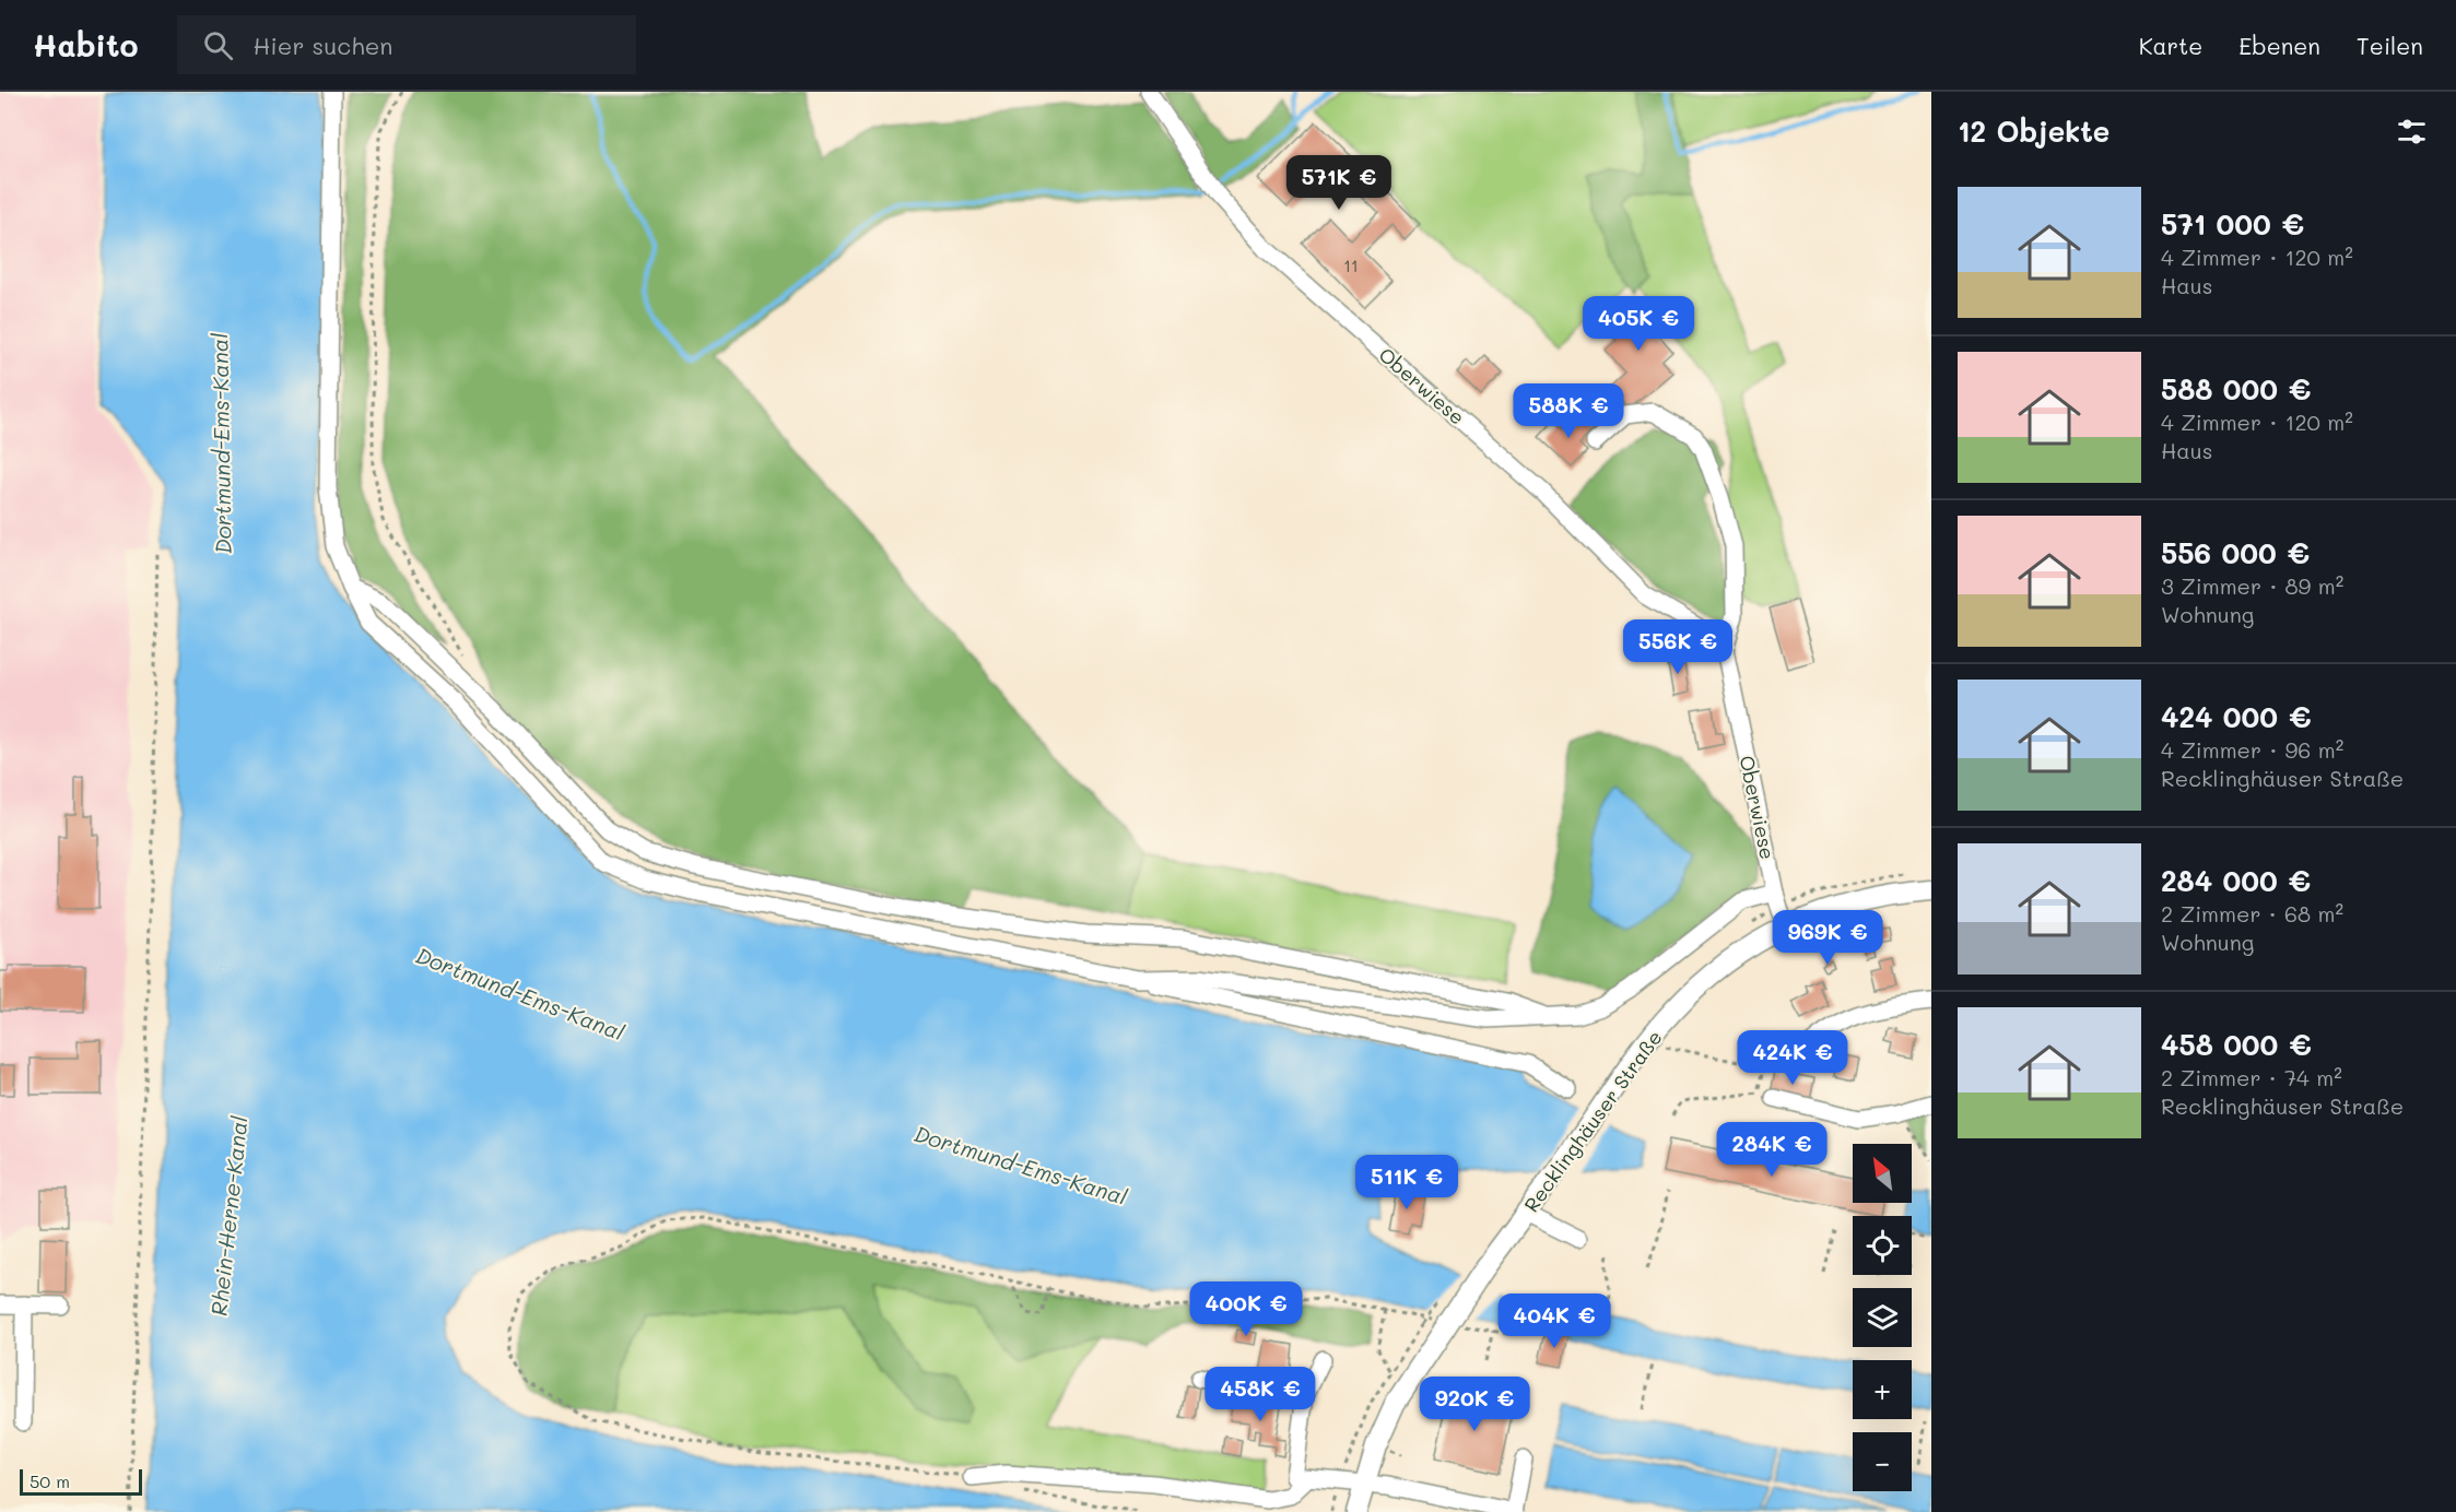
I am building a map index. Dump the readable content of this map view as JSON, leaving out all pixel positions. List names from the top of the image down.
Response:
{
  "streets": {
    "main road": ["Recklinghäuser Straße"],
    "street": ["Oberwiese"]
  },
  "crossings": [
    ["Oberwiese", "Recklinghäuser Straße"]
  ],
  "water": ["Dortmund-Ems-Kanal", "Rhein-Herne-Kanal"],
  "house_numbers": ["11"],
  "scale_bar": "50 m",
  "north": "top left",
  "page": {
    "header": "Habito",
    "search": "Hier suchen",
    "nav": ["Karte", "Ebenen", "Teilen"],
    "heading": "12 Objekte",
    "price": [
      "571K €",
      "405K €",
      "588K €",
      "556K €",
      "969K €",
      "424K €",
      "284K €",
      "511K €",
      "400K €",
      "404K €",
      "458K €",
      "920K €"
    ],
    "list": [
      {
        "name": "571 000 €",
        "note": "4 Zimmer · 120 m² · Haus"
      },
      {
        "name": "588 000 €",
        "note": "4 Zimmer · 120 m² · Haus"
      },
      {
        "name": "556 000 €",
        "note": "3 Zimmer · 89 m² · Wohnung"
      },
      {
        "name": "424 000 €",
        "note": "4 Zimmer · 96 m² · Recklinghäuser Straße"
      },
      {
        "name": "284 000 €",
        "note": "2 Zimmer · 68 m² · Wohnung"
      },
      {
        "name": "458 000 €",
        "note": "2 Zimmer · 74 m² · Recklinghäuser Straße"
      }
    ],
    "map_buttons": ["+", "−"],
    "scale": "50 m"
  }
}
